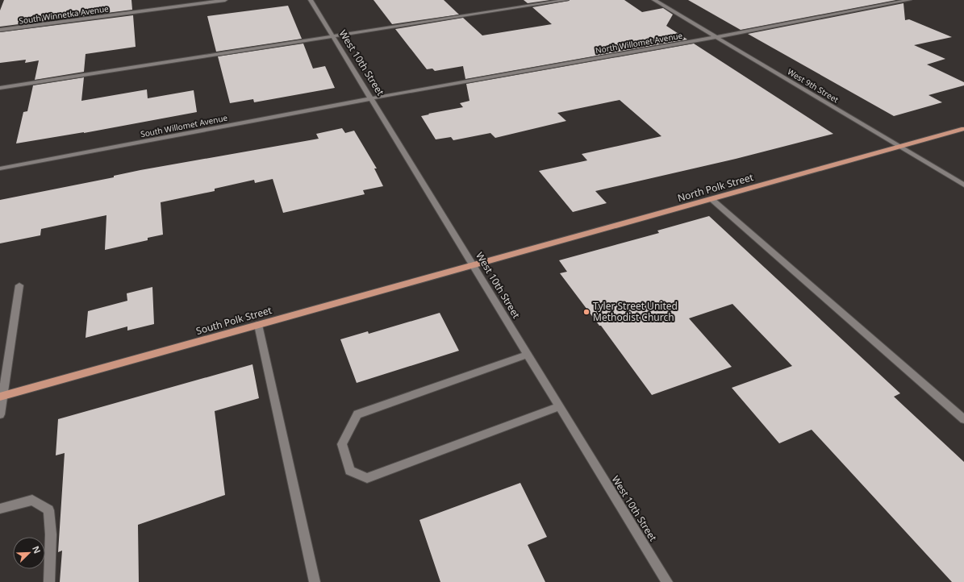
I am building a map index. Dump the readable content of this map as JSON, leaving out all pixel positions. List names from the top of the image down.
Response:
{
  "streets": {
    "main road": ["North Polk Street", "South Polk Street"],
    "street": [
      "South Winnetka Avenue",
      "North Willomet Avenue",
      "West 10th Street",
      "West 9th Street",
      "South Willomet Avenue"
    ]
  },
  "crossings": [
    ["North Willomet Avenue", "West 10th Street"],
    ["North Willomet Avenue", "West 9th Street"],
    ["North Willomet Avenue", "South Willomet Avenue"],
    ["West 10th Street", "South Willomet Avenue"],
    ["West 10th Street", "North Polk Street"],
    ["West 10th Street", "South Polk Street"],
    ["West 9th Street", "North Polk Street"],
    ["North Polk Street", "South Polk Street"]
  ],
  "places": ["Tyler Street United Methodist Church"],
  "north": "top right"
}
